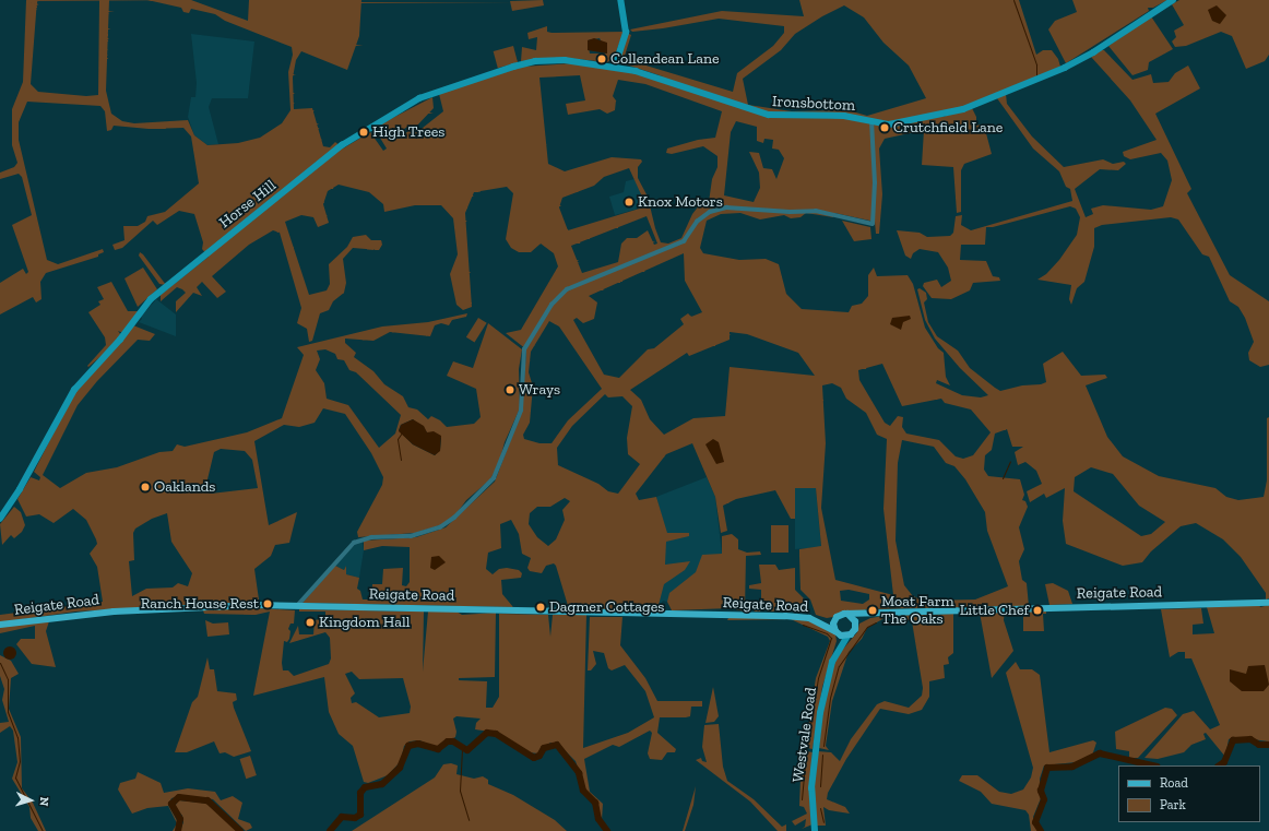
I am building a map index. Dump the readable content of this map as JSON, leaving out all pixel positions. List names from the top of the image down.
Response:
{
  "streets": {
    "main road": ["Reigate Road"],
    "street": ["Ironsbottom", "Horse Hill", "Westvale Road"]
  },
  "crossings": [
    ["Ironsbottom", "Horse Hill"],
    ["Reigate Road", "Westvale Road"]
  ],
  "places": [
    "Collendean Lane",
    "Crutchfield Lane",
    "High Trees",
    "Knox Motors",
    "Wrays",
    "Oaklands",
    "Ranch House Rest",
    "Dagmer Cottages",
    "Moat Farm The Oaks",
    "Little Chef",
    "Kingdom Hall"
  ],
  "legend": ["Road", "Park"],
  "north": "right"
}
